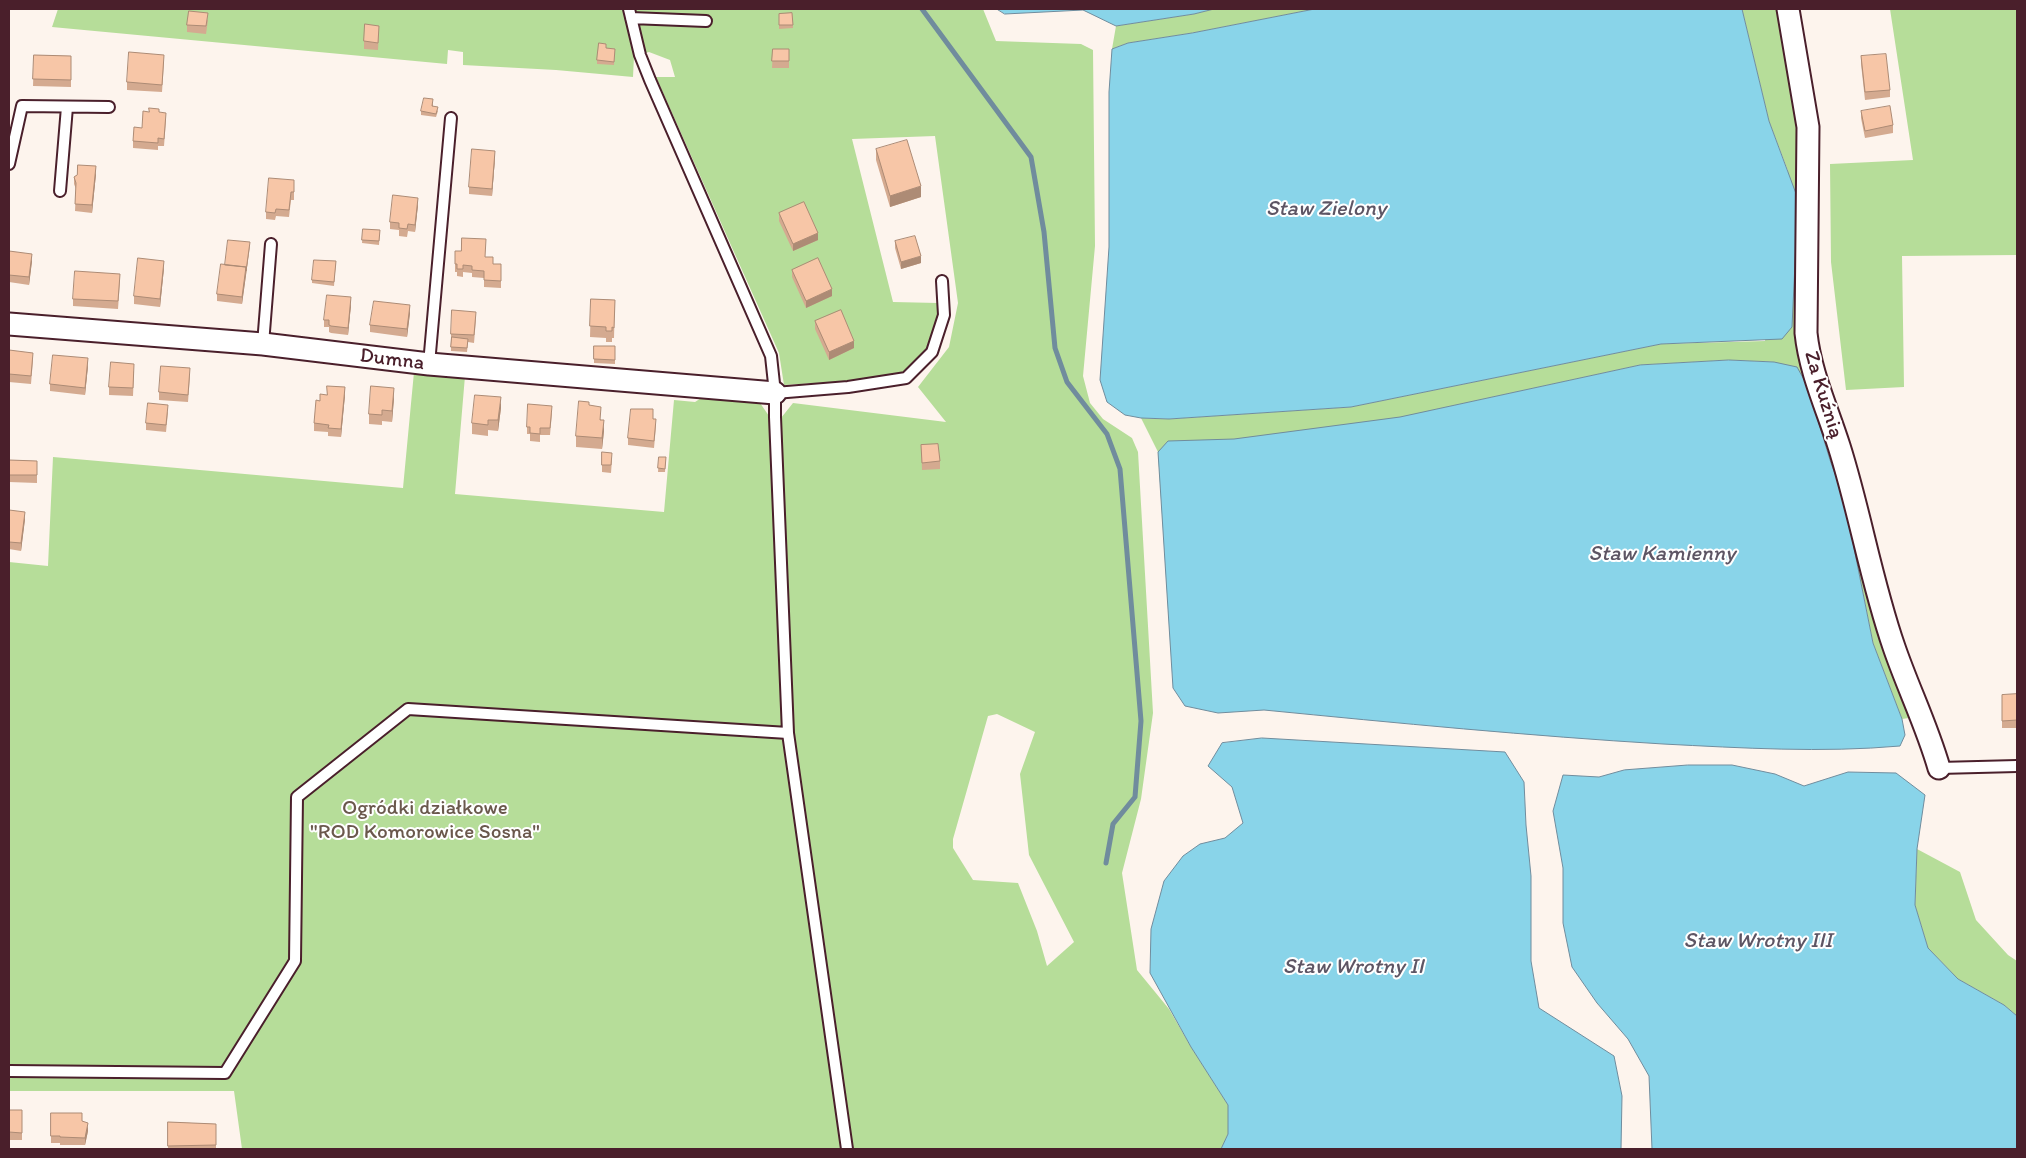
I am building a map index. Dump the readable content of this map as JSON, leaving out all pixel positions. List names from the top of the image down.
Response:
{
  "streets": {
    "street": ["Dumna", "Za Kuźnią"]
  },
  "water": [
    "Staw Zielony",
    "Staw Kamienny",
    "Staw Wrotny III",
    "Staw Wrotny II"
  ],
  "parks": ["Ogródki działkowe \"ROD Komorowice Sosna\""]
}
